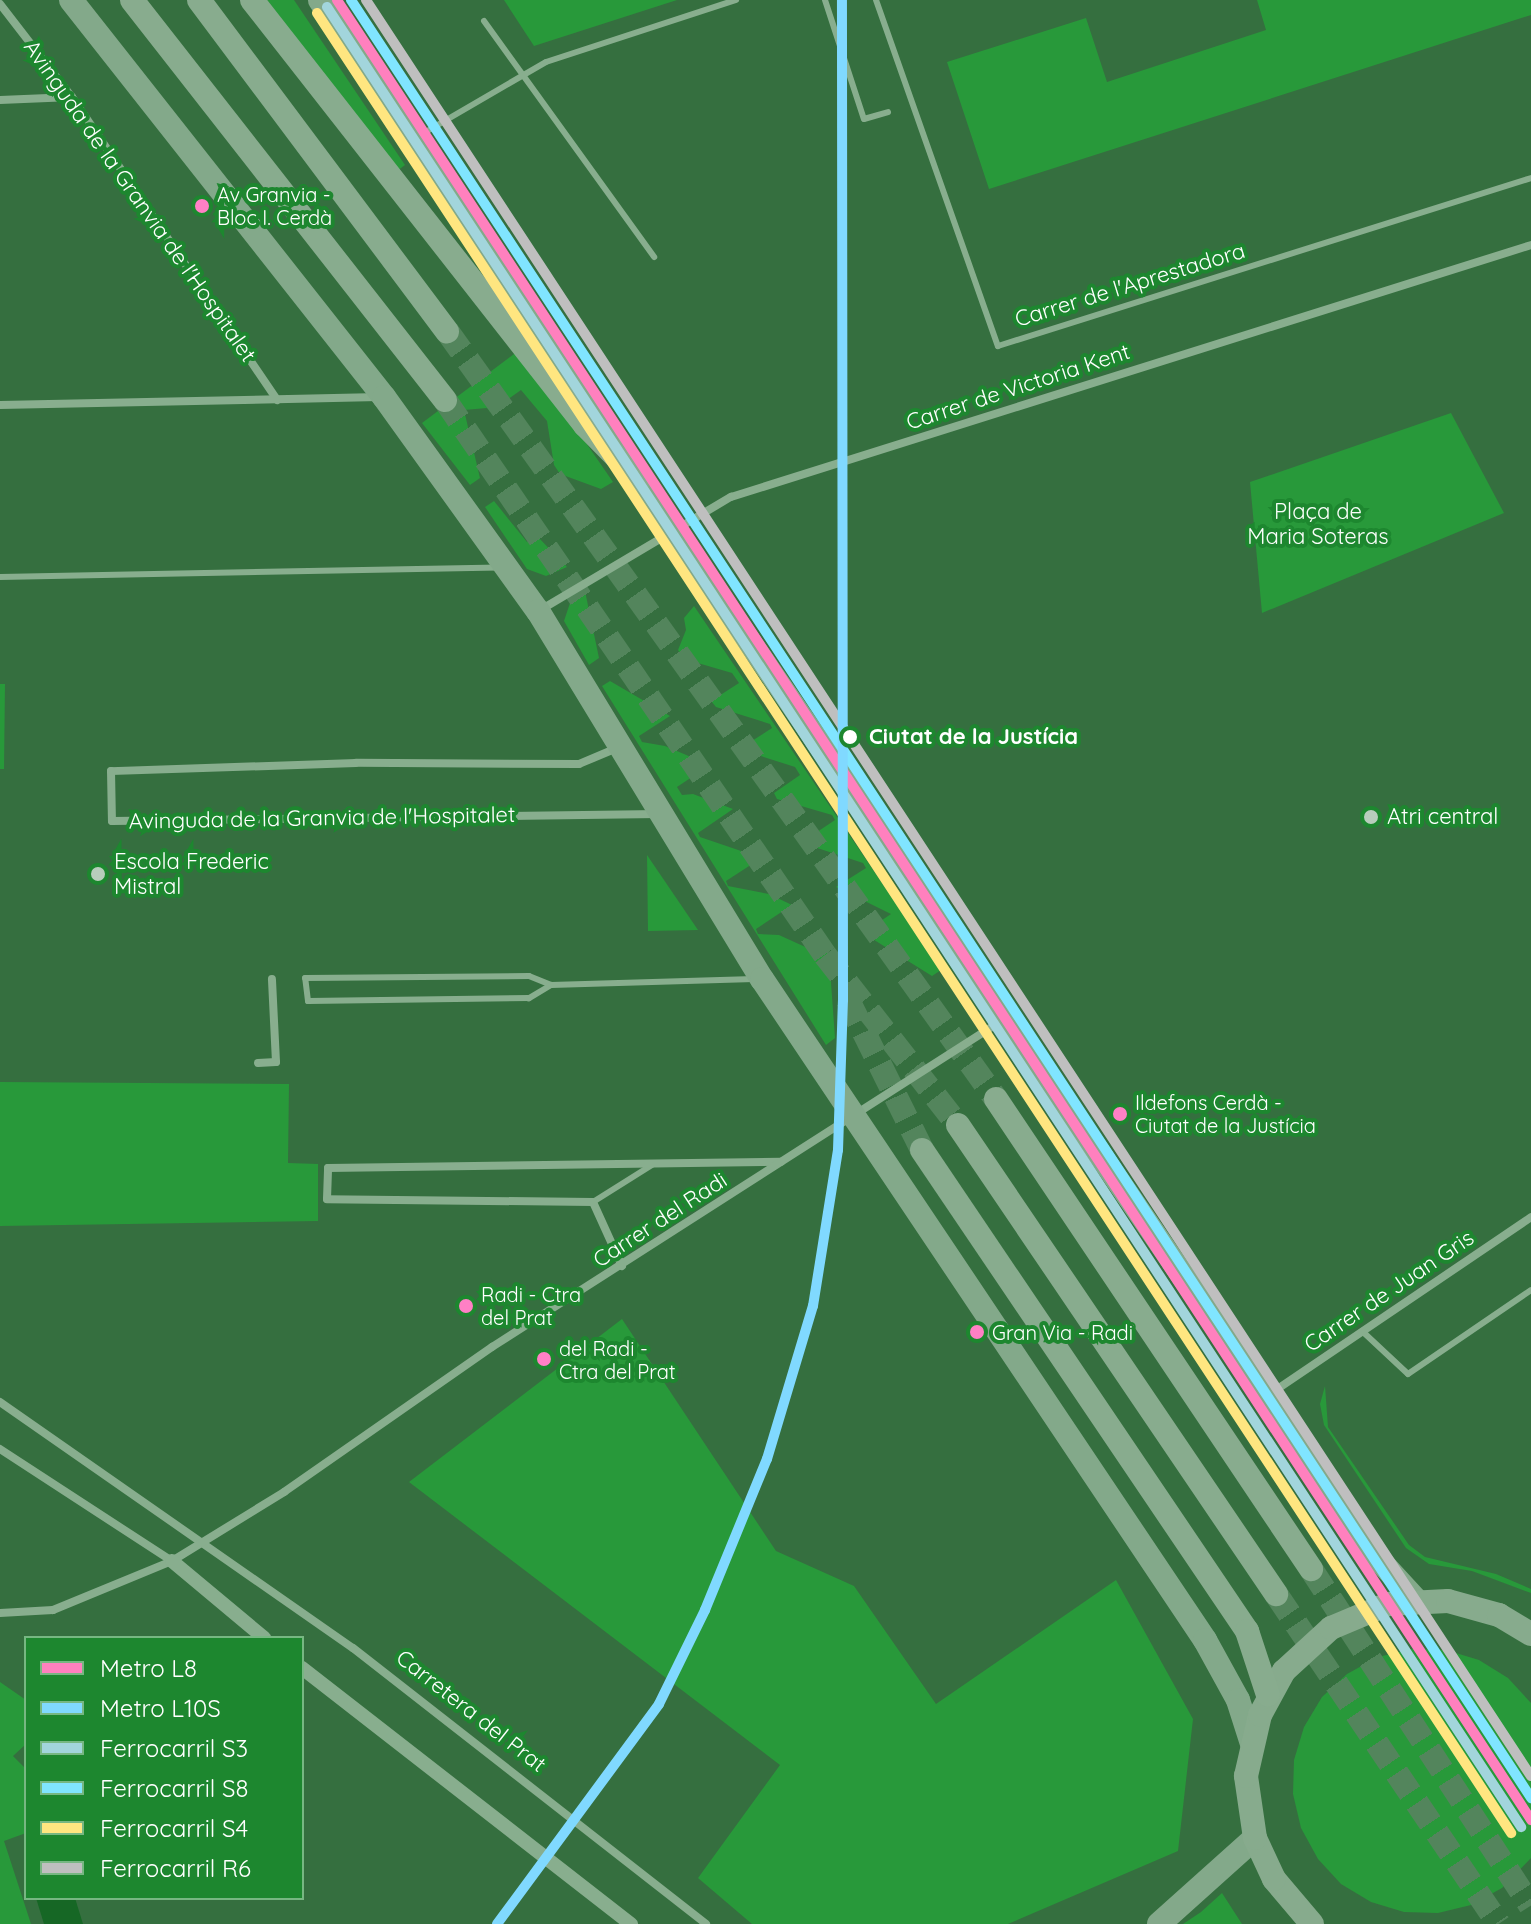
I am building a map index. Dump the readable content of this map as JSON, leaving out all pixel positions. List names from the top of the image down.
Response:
{
  "streets": {
    "street": [
      "Avinguda de la Granvia de l'Hospitalet",
      "Carrer de Victoria Kent",
      "Carrer del Radi",
      "Carrer de Juan Gris",
      "Carretera del Prat"
    ],
    "lane": ["Carrer de l'Aprestadora"]
  },
  "crossings": [
    ["Carrer del Radi", "Carretera del Prat"]
  ],
  "parks": ["Plaça de Maria Soteras"],
  "places": [
    "Av Granvia - Bloc I. Cerdà",
    "Ciutat de la Justícia",
    "Atri central",
    "Escola Frederic Mistral",
    "Ildefons Cerdà - Ciutat de la Justícia",
    "Radi - Ctra del Prat",
    "Gran Via - Radi",
    "del Radi - Ctra del Prat"
  ],
  "lines": [
    "metro line L8",
    "metro line L10S",
    "rail line S8",
    "rail line R6",
    "rail line S3",
    "rail line S4"
  ],
  "legend": [
    "Metro L8",
    "Metro L10S",
    "Ferrocarril S3",
    "Ferrocarril S8",
    "Ferrocarril S4",
    "Ferrocarril R6"
  ]
}
